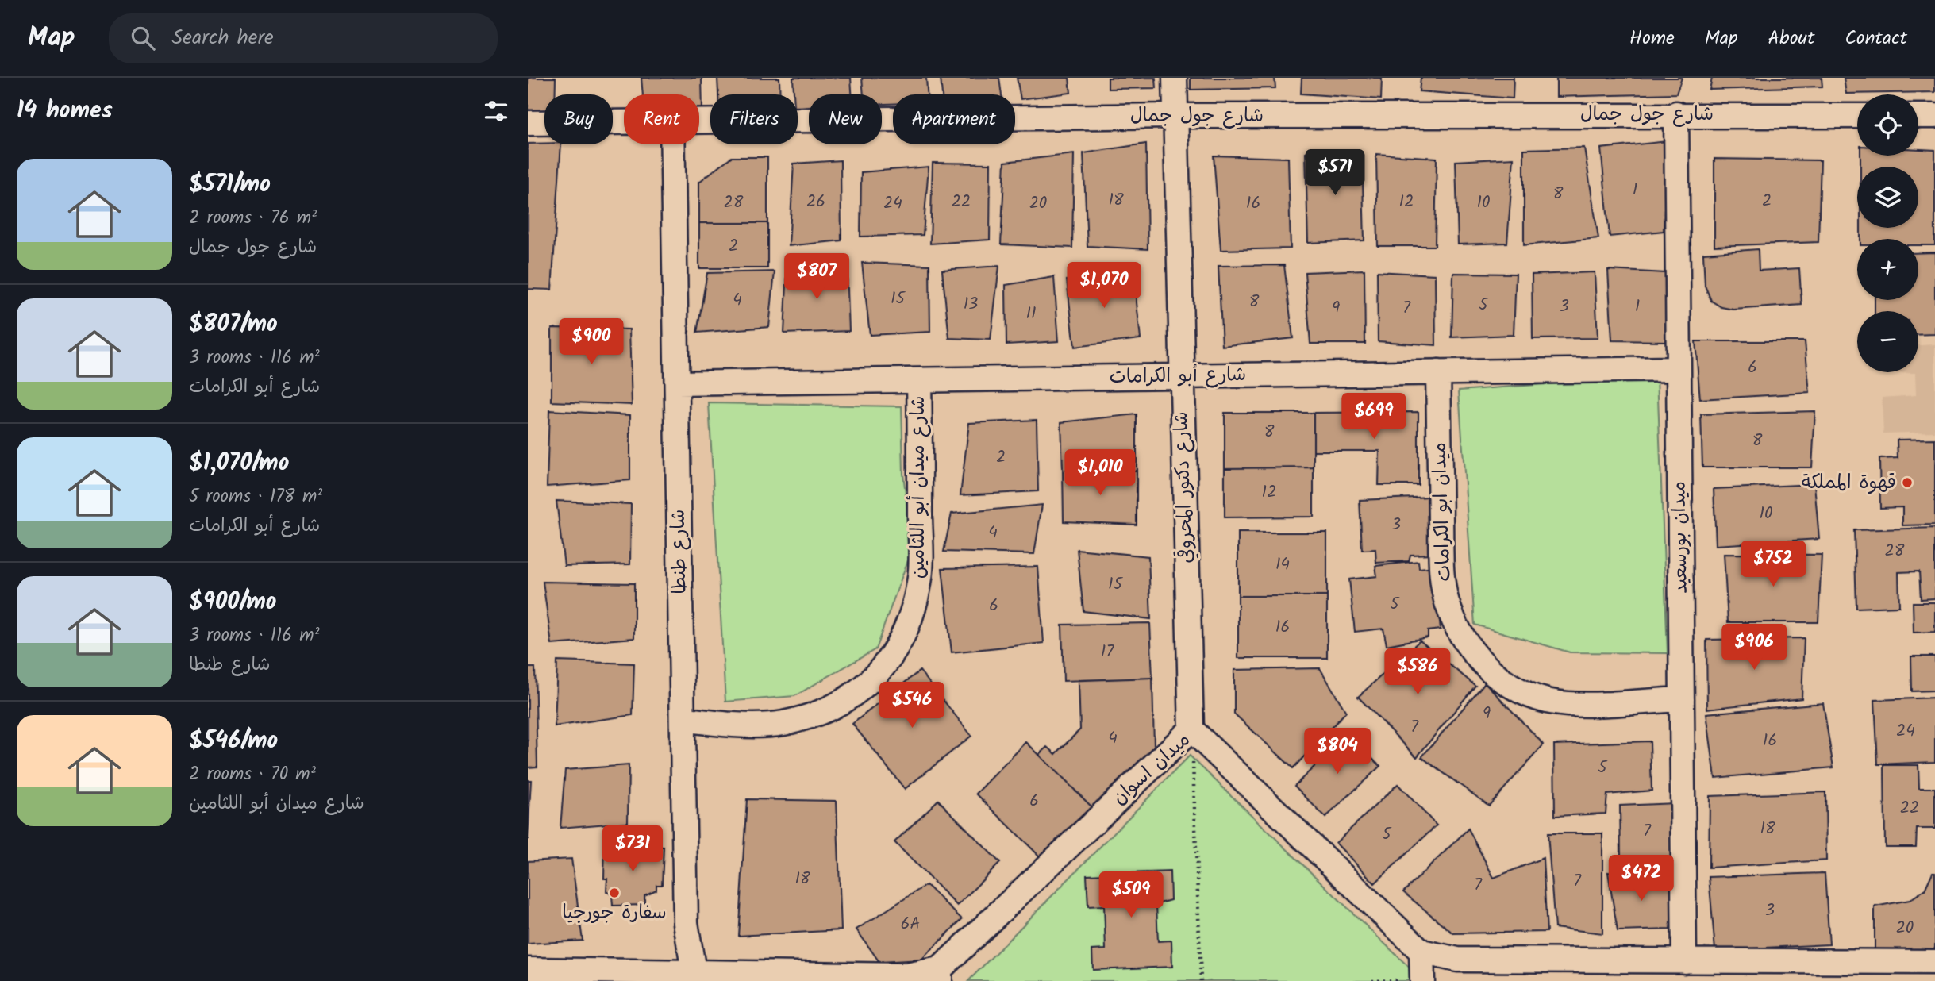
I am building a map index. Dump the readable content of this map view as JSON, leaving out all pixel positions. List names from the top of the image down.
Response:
{
  "streets": {
    "street": [
      "شارع جول جمال",
      "شارع أبو الكرامات",
      "شارع ميدان أبو اللثامين",
      "شارع دكتور المحروقي",
      "ميدان ابو الكرامات",
      "ميدان بورسعيد",
      "شارع طنطا",
      "ميدان اسوان"
    ]
  },
  "crossings": [
    ["شارع جول جمال", "شارع دكتور المحروقي"],
    ["شارع جول جمال", "ميدان بورسعيد"],
    ["شارع أبو الكرامات", "شارع ميدان أبو اللثامين"],
    ["شارع أبو الكرامات", "شارع دكتور المحروقي"],
    ["شارع أبو الكرامات", "ميدان ابو الكرامات"],
    ["شارع أبو الكرامات", "ميدان بورسعيد"],
    ["شارع أبو الكرامات", "شارع طنطا"],
    ["شارع ميدان أبو اللثامين", "شارع طنطا"],
    ["شارع دكتور المحروقي", "ميدان اسوان"],
    ["ميدان ابو الكرامات", "ميدان بورسعيد"]
  ],
  "places": ["قهوة المملكة", "سفارة جورجيا"],
  "house_numbers": [
    "1",
    "8",
    "18",
    "2",
    "26",
    "22",
    "12",
    "28",
    "10",
    "24",
    "20",
    "16",
    "2",
    "15",
    "4",
    "8",
    "13",
    "5",
    "3",
    "1",
    "9",
    "7",
    "11",
    "6",
    "8",
    "8",
    "2",
    "12",
    "10",
    "3",
    "4",
    "28",
    "14",
    "15",
    "5",
    "6",
    "16",
    "17",
    "9",
    "7",
    "24",
    "4",
    "16",
    "5",
    "6",
    "22",
    "18",
    "7",
    "5",
    "18",
    "7",
    "7",
    "3",
    "6A",
    "20"
  ],
  "page": {
    "header": "Map",
    "search": "Search here",
    "nav": [
      "Home",
      "Map",
      "About",
      "Contact"
    ],
    "heading": "14 homes",
    "map_buttons": ["+", "−"],
    "chip": [
      "Buy",
      "Rent",
      "Filters",
      "New",
      "Apartment"
    ],
    "list": [
      {
        "name": "$571/mo",
        "note": "2 rooms · 76 m² · شارع جول جمال"
      },
      {
        "name": "$807/mo",
        "note": "3 rooms · 116 m² · شارع أبو الكرامات"
      },
      {
        "name": "$1,070/mo",
        "note": "5 rooms · 178 m² · شارع أبو الكرامات"
      },
      {
        "name": "$900/mo",
        "note": "3 rooms · 116 m² · شارع طنطا"
      },
      {
        "name": "$546/mo",
        "note": "2 rooms · 70 m² · شارع ميدان أبو اللثامين"
      }
    ],
    "price": [
      "$571",
      "$807",
      "$1,070",
      "$900",
      "$699",
      "$1,010",
      "$752",
      "$906",
      "$586",
      "$546",
      "$804",
      "$731",
      "$472",
      "$509"
    ]
  }
}
